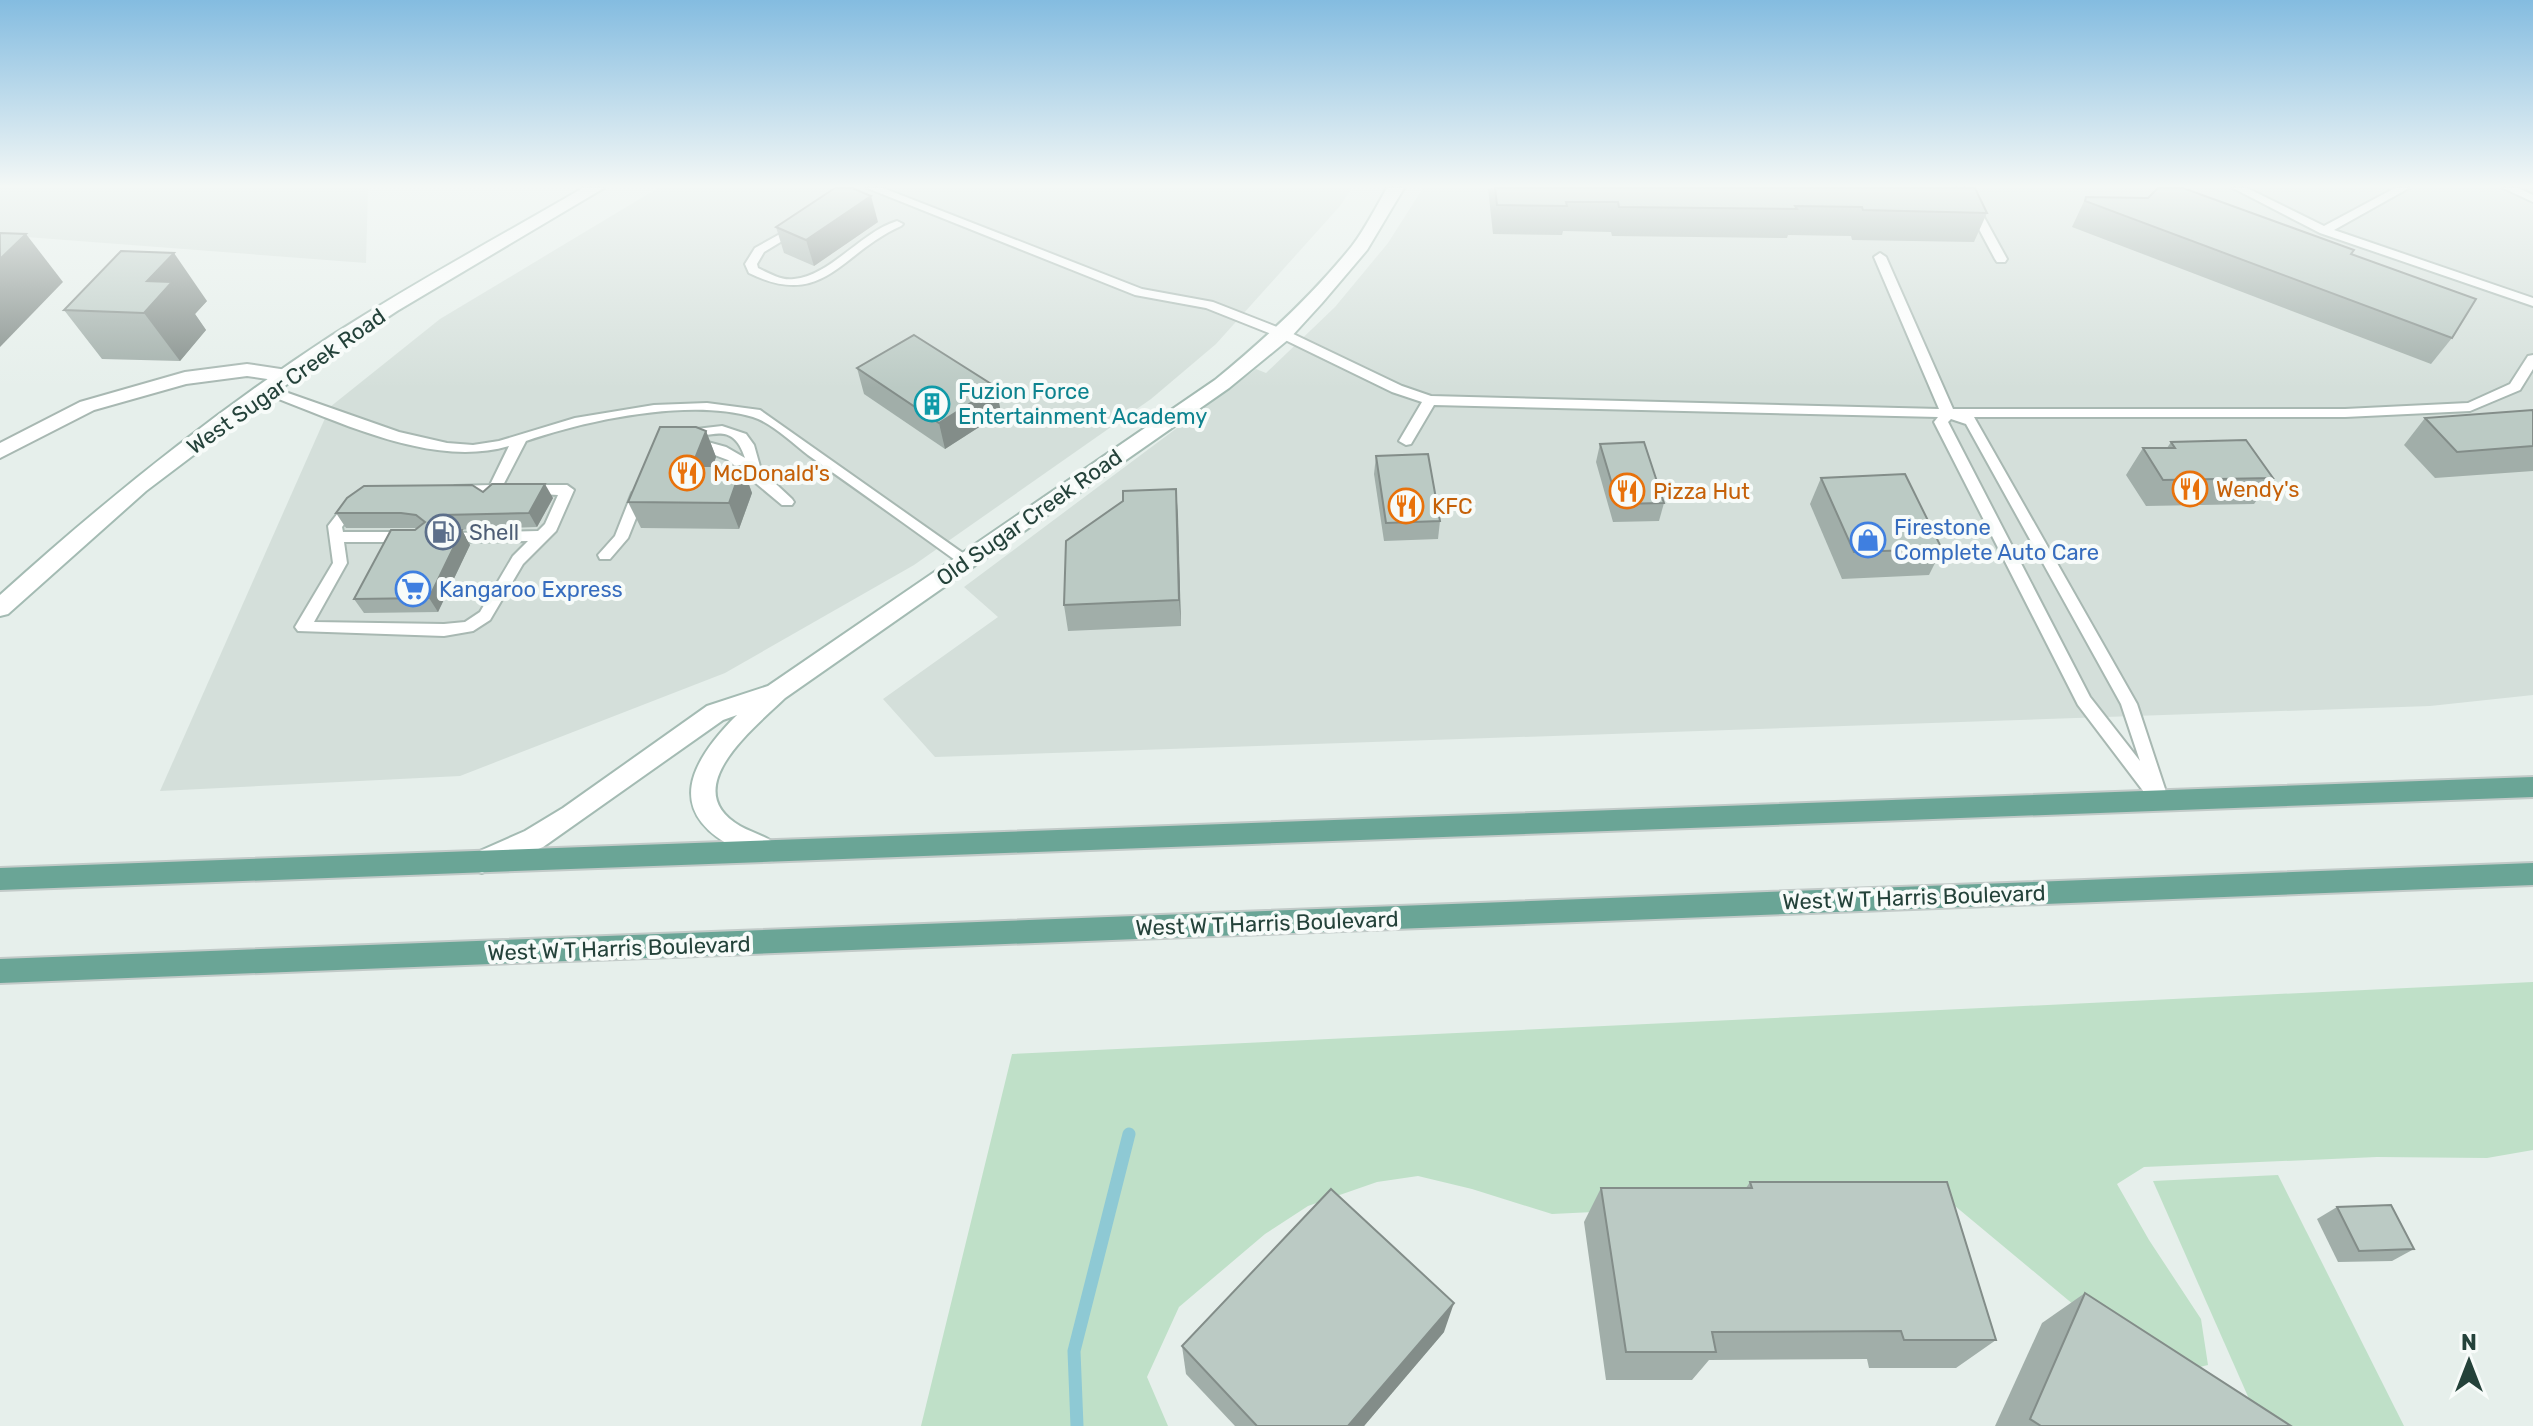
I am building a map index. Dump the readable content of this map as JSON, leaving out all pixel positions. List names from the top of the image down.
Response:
{
  "streets": {
    "main road": ["West W T Harris Boulevard"],
    "street": ["West Sugar Creek Road", "Old Sugar Creek Road"]
  },
  "places": {
    "building": ["Fuzion Force Entertainment Academy"],
    "restaurant": [
      "McDonald's",
      "Wendy's",
      "Pizza Hut",
      "KFC"
    ],
    "fuel station": ["Shell"],
    "shop": ["Firestone Complete Auto Care"],
    "supermarket": ["Kangaroo Express"]
  },
  "north": "top"
}
